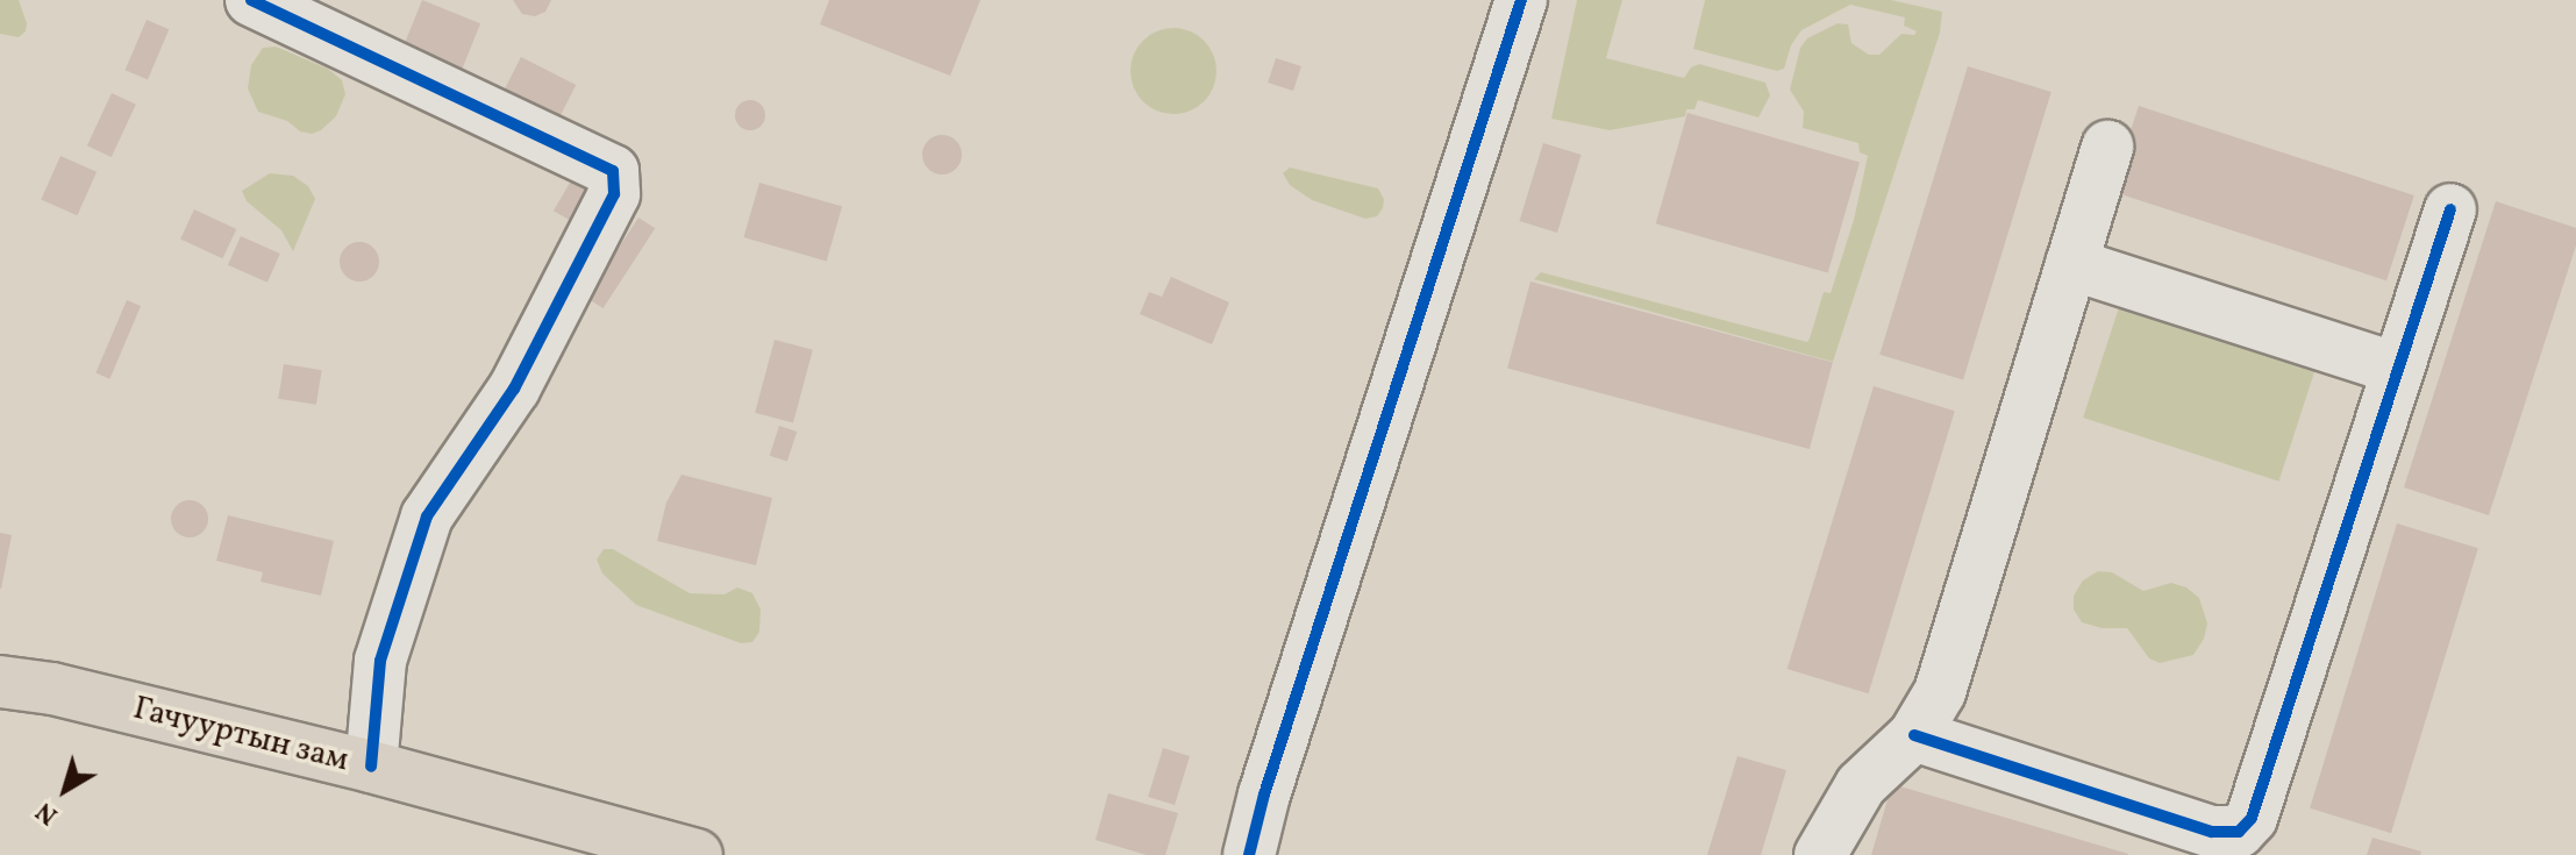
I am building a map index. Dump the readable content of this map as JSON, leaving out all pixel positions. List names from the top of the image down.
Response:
{
  "streets": {
    "main road": ["Гачууртын зам"]
  },
  "north": "bottom left"
}
